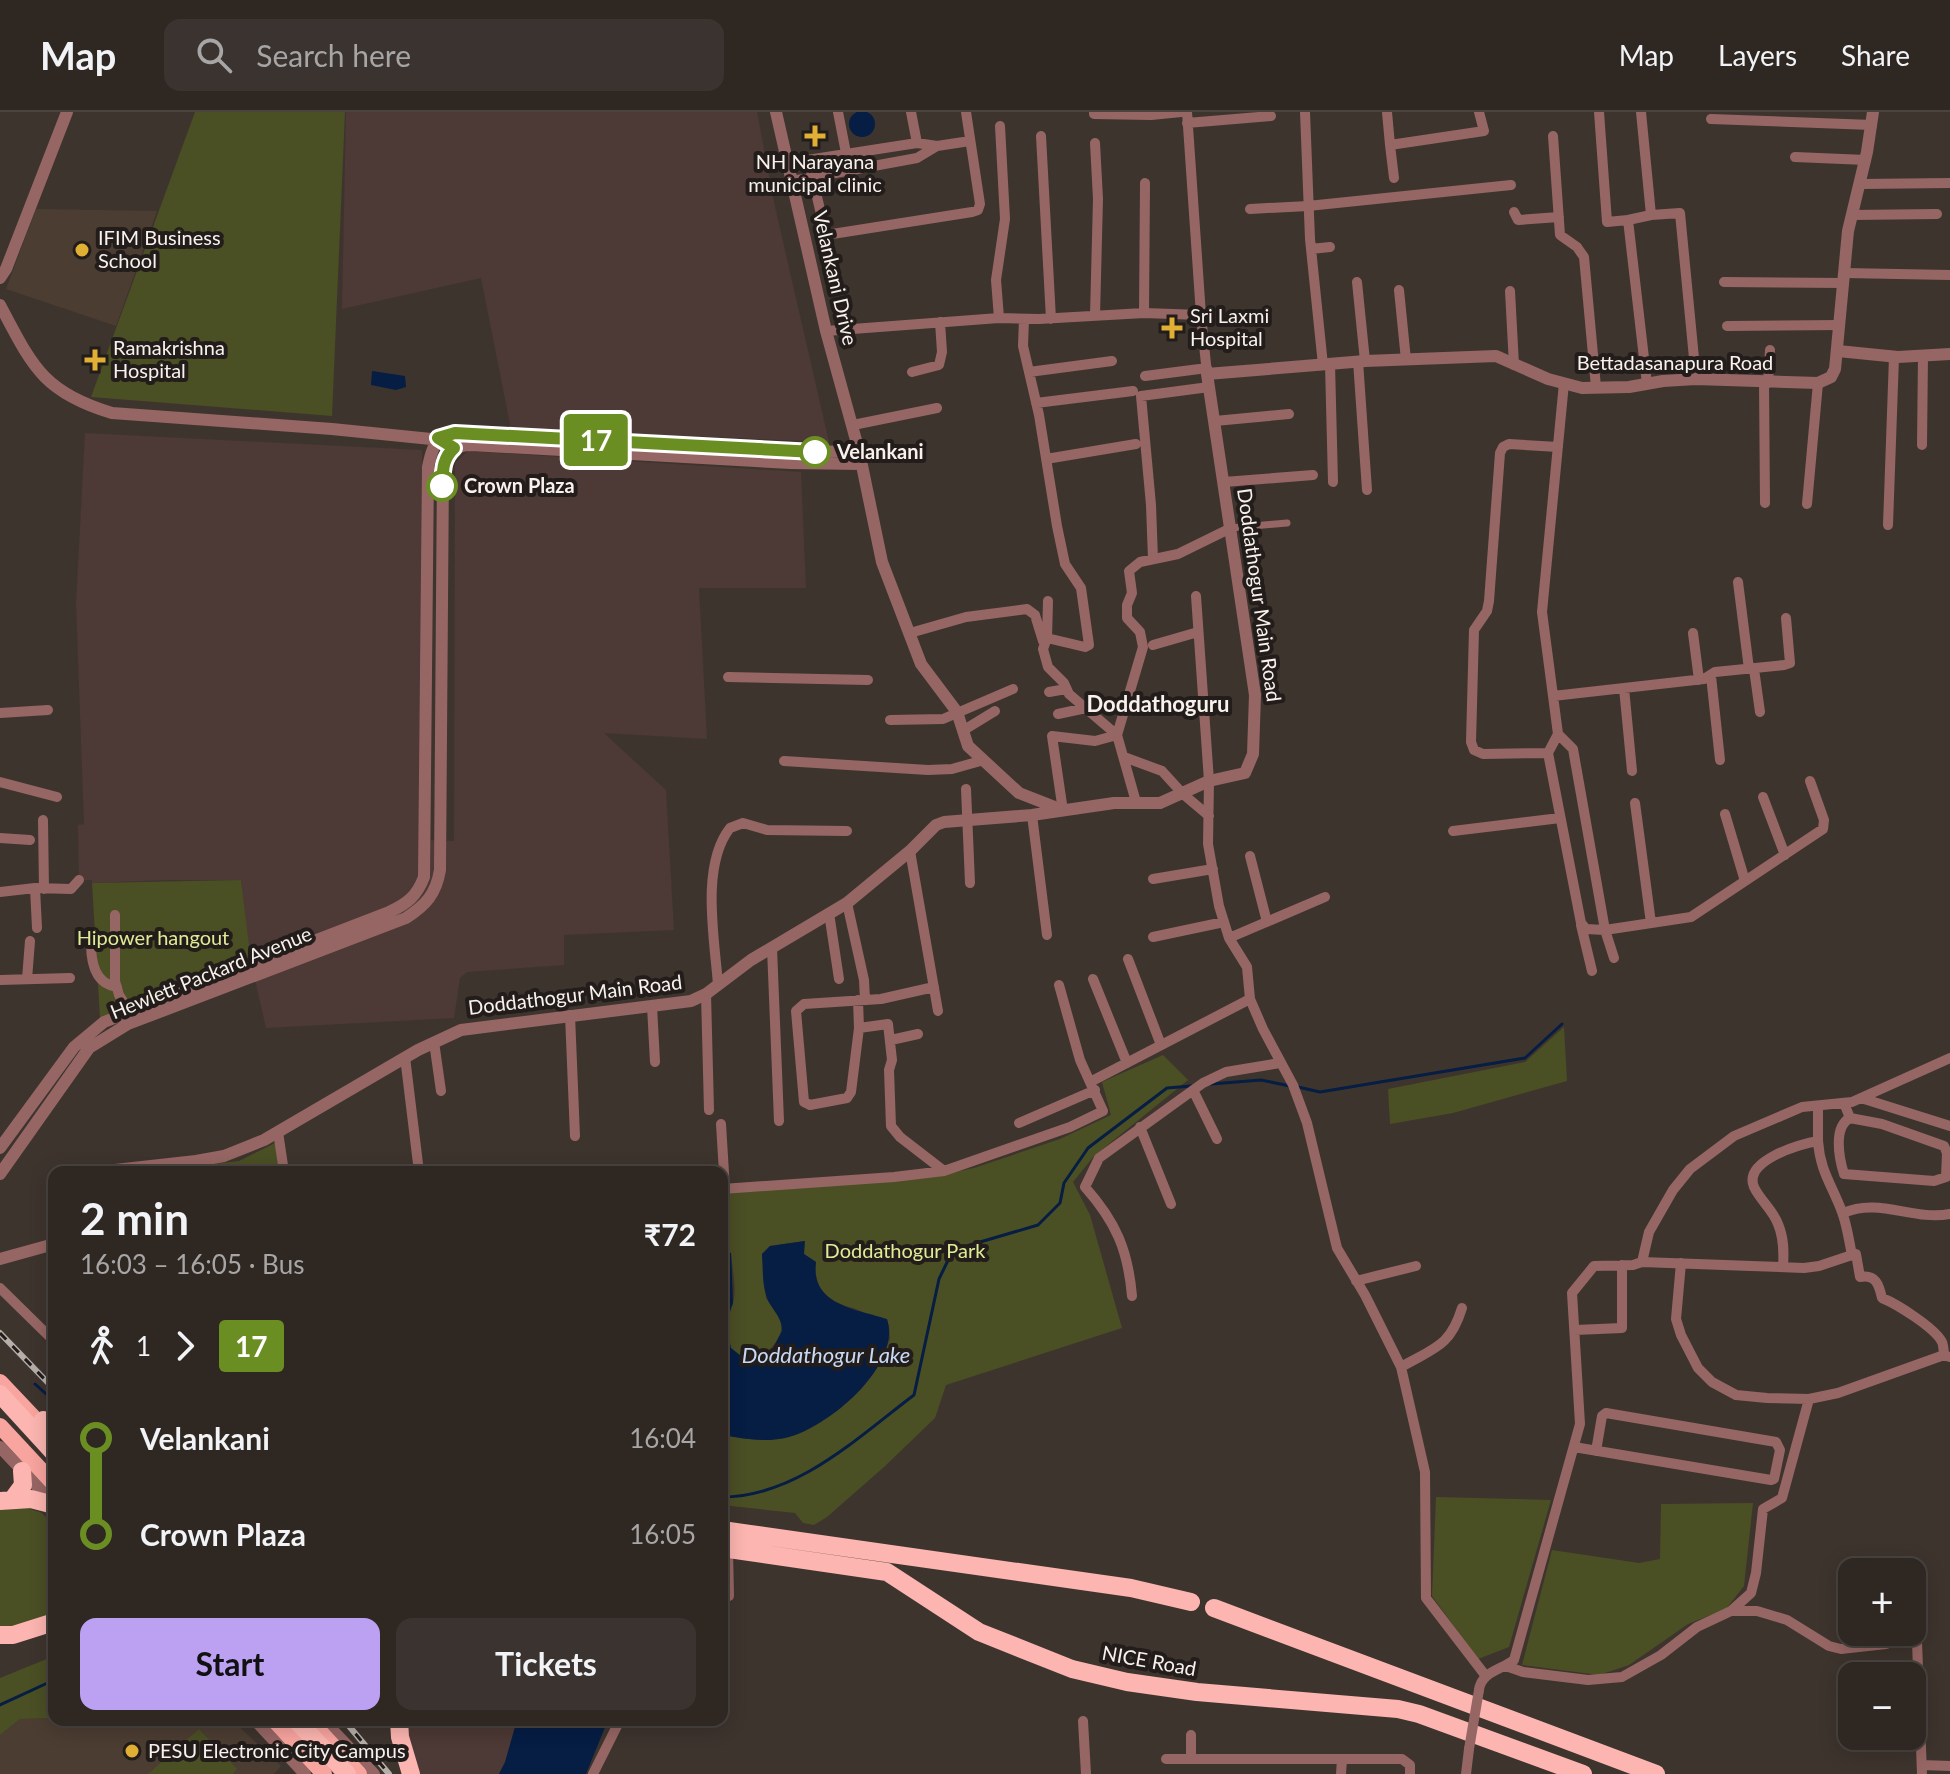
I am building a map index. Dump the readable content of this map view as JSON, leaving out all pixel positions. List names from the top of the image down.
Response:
{
  "streets": {
    "highway": ["NICE Road"],
    "street": [
      "Velankani Drive",
      "Bettadasanapura Road",
      "Doddathogur Main Road",
      "Hewlett Packard Avenue"
    ]
  },
  "crossings": [
    ["Velankani Drive", "Doddathogur Main Road"],
    ["Bettadasanapura Road", "Doddathogur Main Road"]
  ],
  "districts": ["Doddathoguru"],
  "water": ["Doddathogur Lake"],
  "parks": ["Hipower hangout", "Doddathogur Park"],
  "places": {
    "health": ["NH Narayana municipal clinic", "Sri Laxmi Hospital", "Ramakrishna Hospital"],
    "other": [
      "IFIM Business School",
      "Velankani",
      "Crown Plaza",
      "PESU Electronic City Campus"
    ]
  },
  "lines": ["bus line 17"],
  "page": {
    "header": "Map",
    "search": "Search here",
    "nav": ["Map", "Layers", "Share"],
    "on_map": "17",
    "heading": ["2 min", "16:03 – 16:05 · Bus", "₹72"],
    "legs": ["1", "17"],
    "list": [
      {
        "name": "Velankani",
        "value": "16:04"
      },
      {
        "name": "Crown Plaza",
        "value": "16:05"
      }
    ],
    "map_buttons": ["+", "−"],
    "buttons": ["Start", "Tickets"]
  }
}
